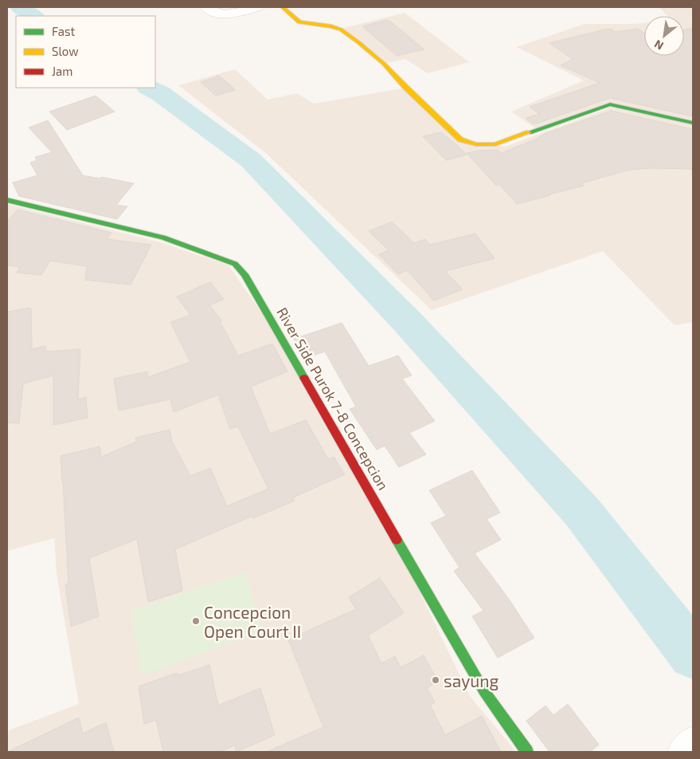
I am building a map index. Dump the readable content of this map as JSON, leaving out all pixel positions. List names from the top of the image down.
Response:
{
  "streets": {
    "street": ["River Side Purok 7-8 Concepcion"]
  },
  "places": ["Concepcion Open Court II", "sayung"],
  "legend": ["Fast", "Slow", "Jam"],
  "north": "bottom left"
}
